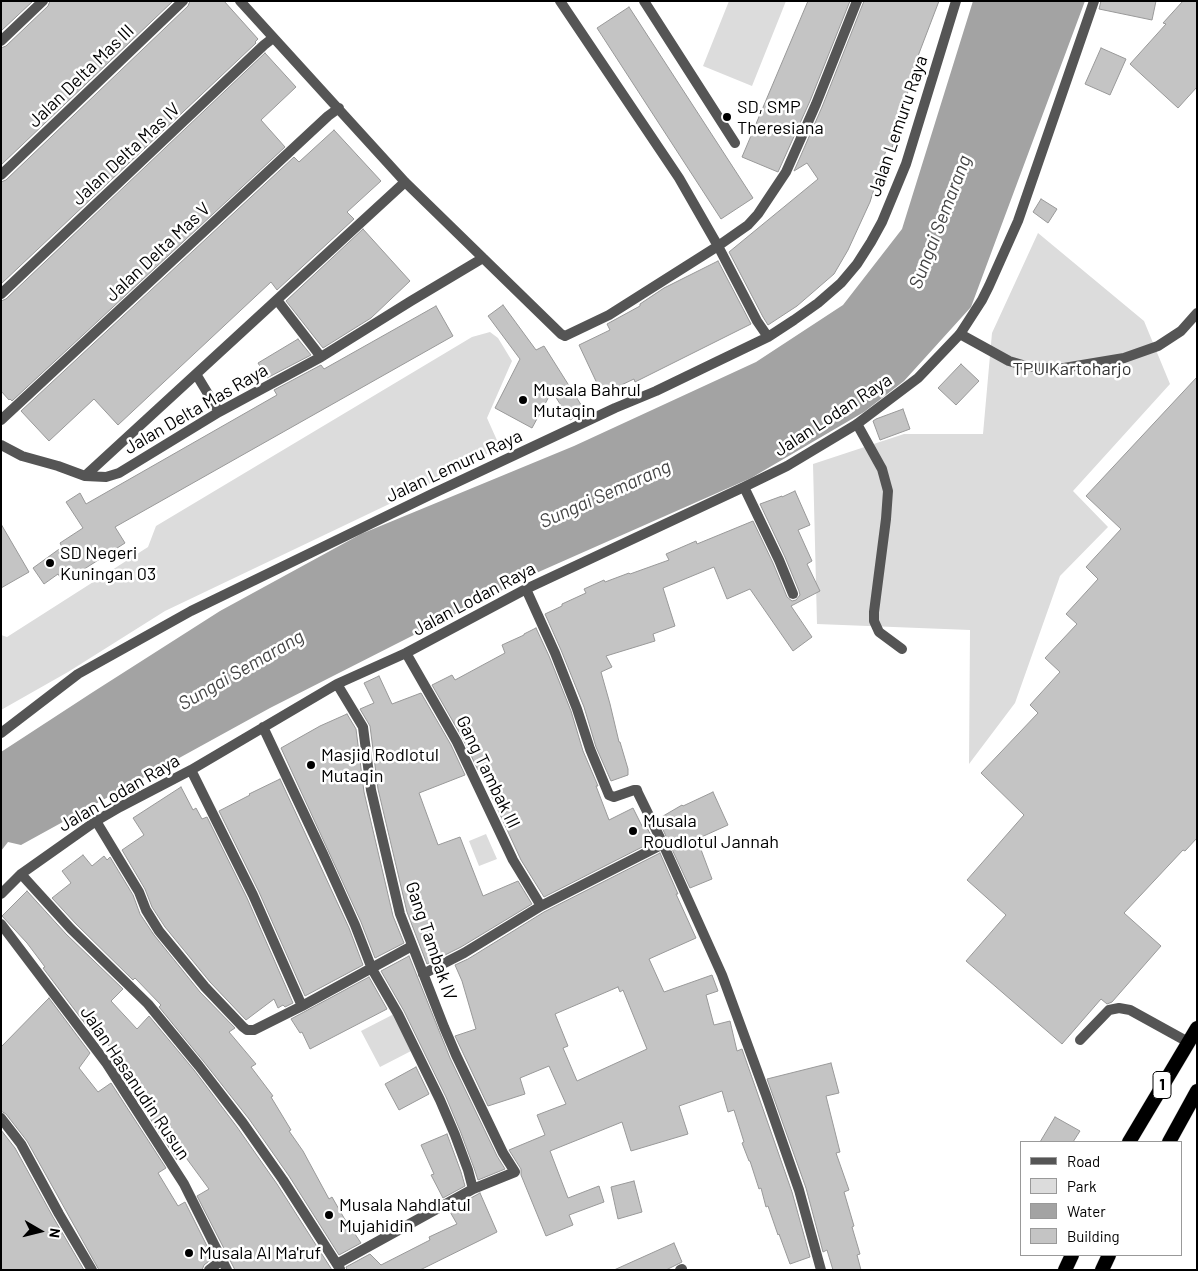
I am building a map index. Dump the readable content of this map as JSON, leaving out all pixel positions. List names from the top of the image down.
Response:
{
  "streets": {
    "highway": ["1"],
    "street": [
      "Jalan Delta Mas III",
      "Jalan Lemuru Raya",
      "Jalan Delta Mas IV",
      "Jalan Delta Mas V",
      "Jalan Delta Mas Raya",
      "Jalan Lodan Raya",
      "Gang Tambak III",
      "Gang Tambak IV",
      "Jalan Hasanudin Rusun"
    ]
  },
  "crossings": [
    ["Jalan Lodan Raya", "Gang Tambak III"],
    ["Jalan Lodan Raya", "Gang Tambak IV"]
  ],
  "water": ["Sungai Semarang"],
  "parks": ["TPU Kartoharjo"],
  "places": [
    "SD, SMP Theresiana",
    "Musala Bahrul Mutaqin",
    "SD Negeri Kuningan 03",
    "Masjid Rodlotul Mutaqin",
    "Musala Roudlotul Jannah",
    "Musala Nahdlatul Mujahidin",
    "Musala Al Ma'ruf"
  ],
  "legend": [
    "Road",
    "Park",
    "Water",
    "Building"
  ],
  "north": "right"
}
